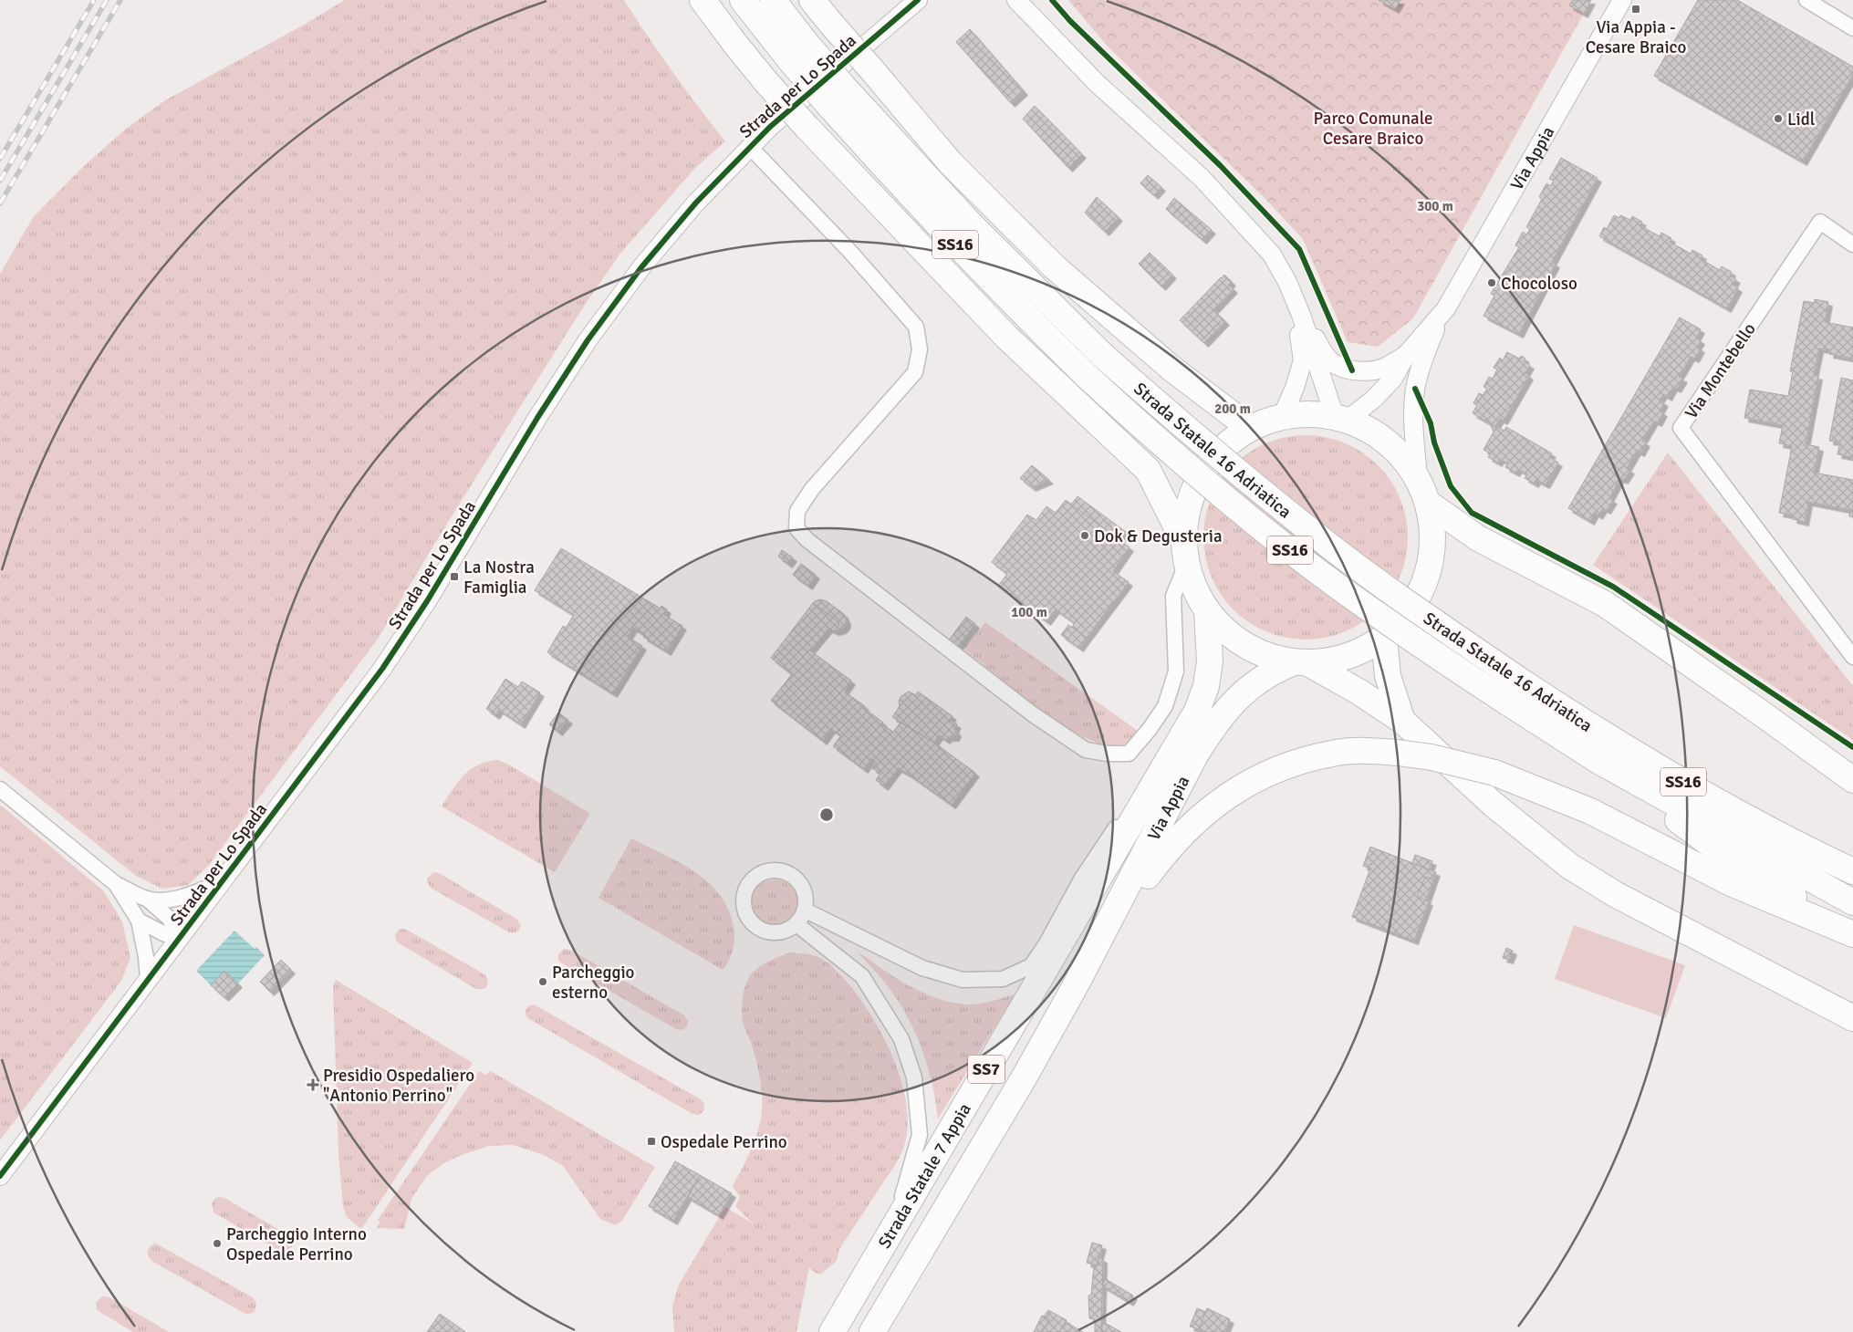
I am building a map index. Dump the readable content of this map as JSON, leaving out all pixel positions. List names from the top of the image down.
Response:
{
  "streets": {
    "highway": [
      "Via Appia",
      "SS16",
      "Strada Statale 16 Adriatica",
      "SS7",
      "Strada Statale 7 Appia"
    ],
    "street": ["Strada per Lo Spada", "Via Montebello"]
  },
  "crossings": [
    ["Via Appia", "Strada Statale 7 Appia"],
    ["SS16", "Strada Statale 16 Adriatica"]
  ],
  "parks": ["Parco Comunale Cesare Braico"],
  "places": {
    "transit": ["Via Appia - Cesare Braico", "La Nostra Famiglia", "Ospedale Perrino"],
    "other": [
      "Lidl",
      "Chocoloso",
      "Dok & Degusteria",
      "Parcheggio esterno",
      "Parcheggio Interno Ospedale Perrino"
    ],
    "health": ["Presidio Ospedaliero \"Antonio Perrino\""]
  },
  "rings": ["300 m", "200 m", "100 m"]
}
